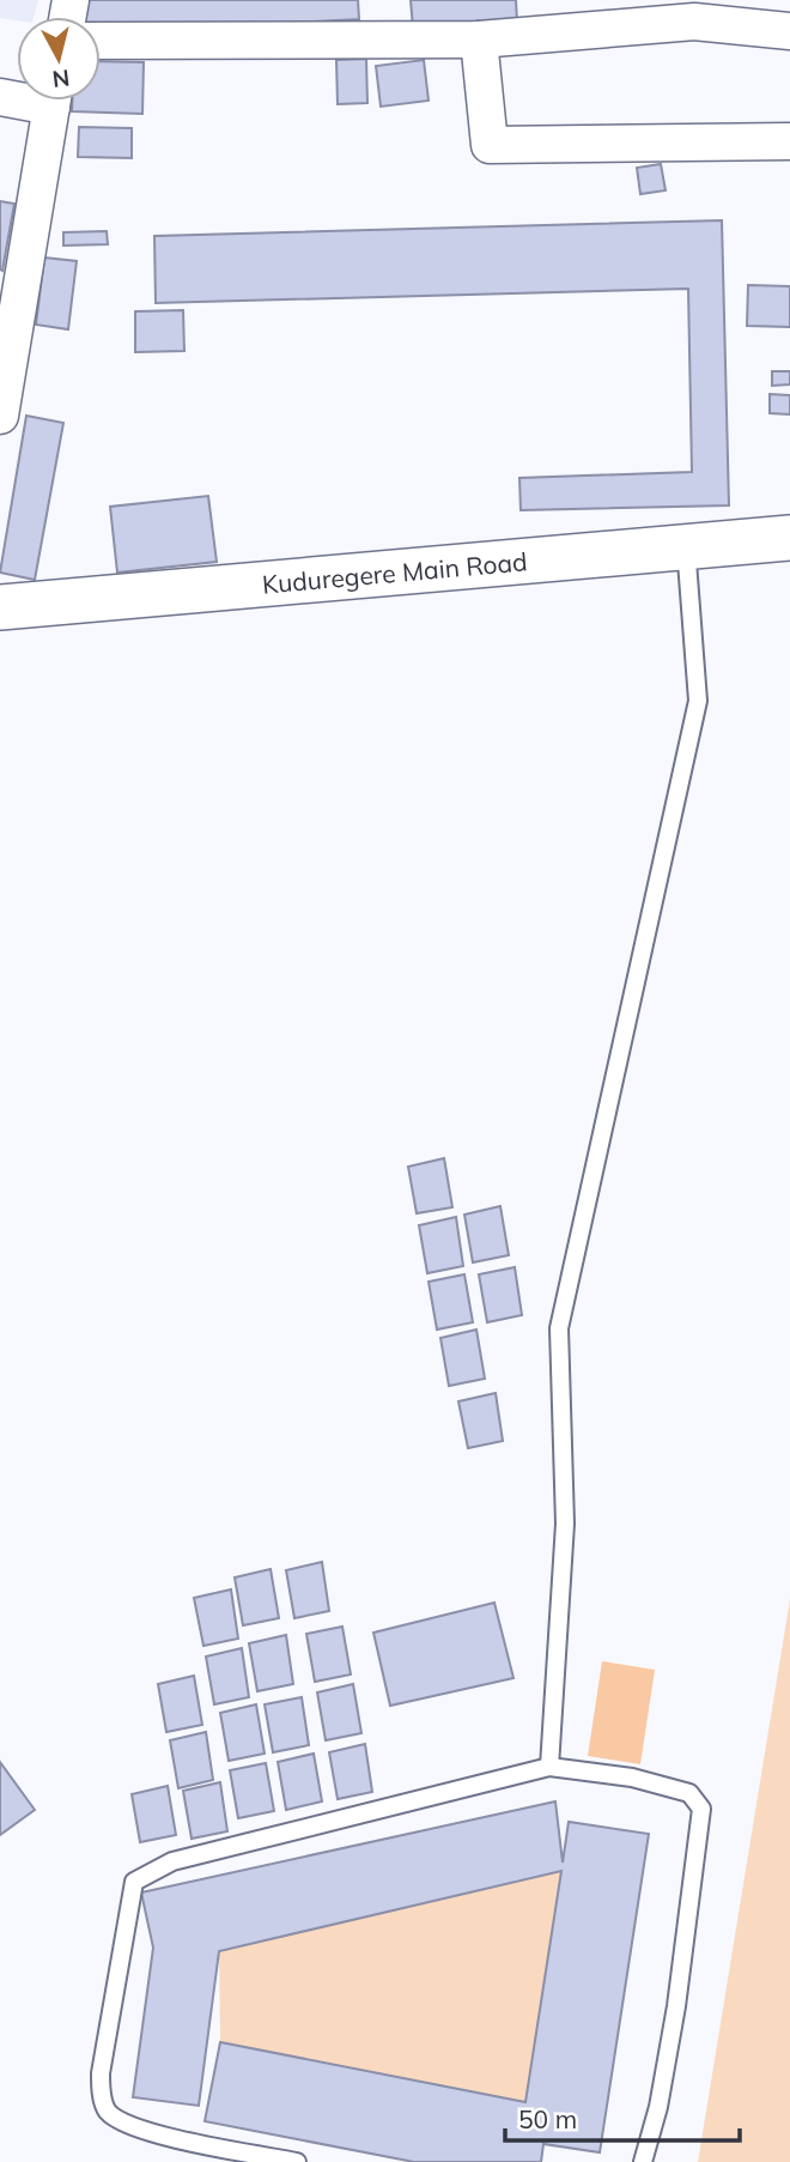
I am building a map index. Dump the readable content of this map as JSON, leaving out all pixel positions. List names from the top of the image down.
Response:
{
  "streets": {
    "street": ["Kuduregere Main Road"]
  },
  "scale_bar": "50 m",
  "north": "bottom"
}
